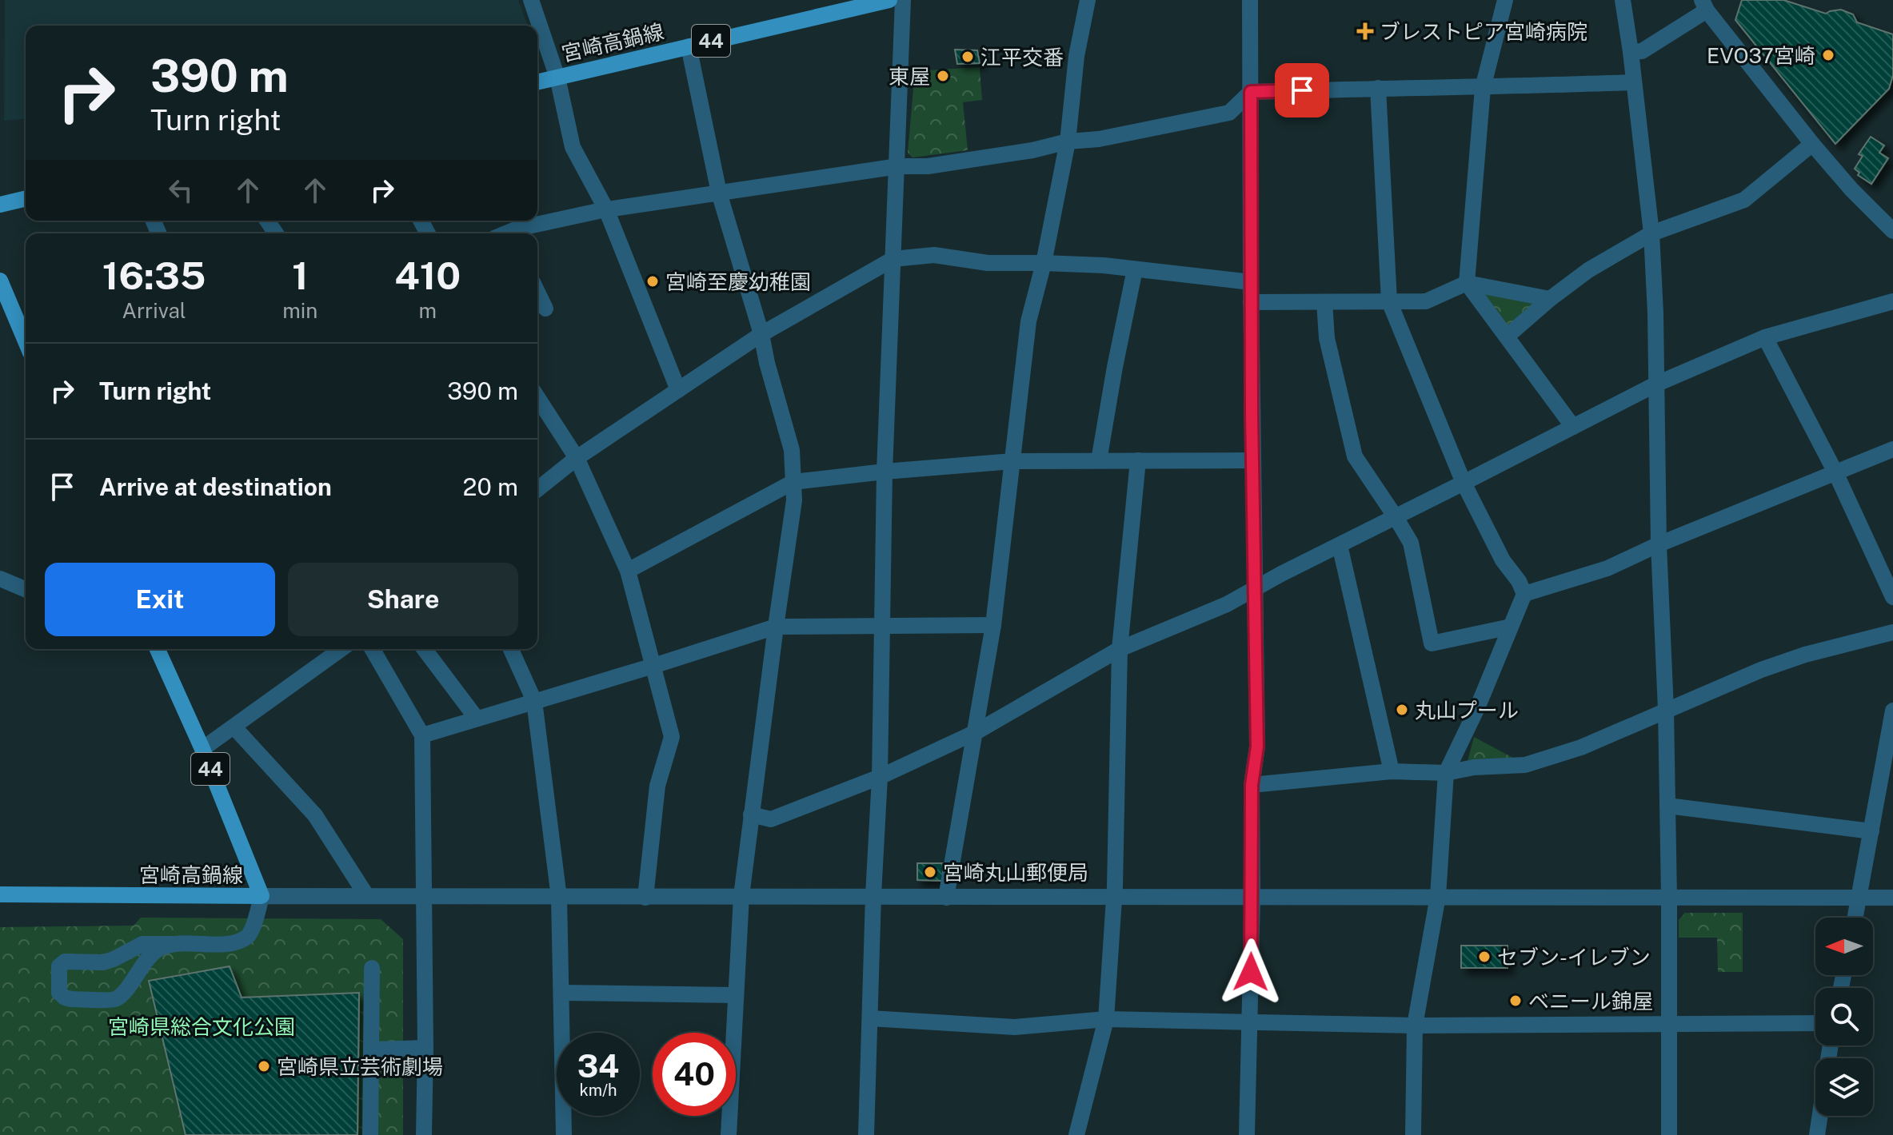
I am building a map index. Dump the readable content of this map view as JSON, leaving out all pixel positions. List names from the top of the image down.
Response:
{
  "streets": {
    "main road": ["44", "宮崎高鍋線"]
  },
  "parks": ["宮崎県総合文化公園"],
  "places": {
    "health": ["ブレストピア宮崎病院"],
    "other": [
      "EVO37宮崎",
      "江平交番",
      "東屋",
      "宮崎至慶幼稚園",
      "丸山プール",
      "宮崎丸山郵便局",
      "セブン-イレブン",
      "ベニール錦屋",
      "宮崎県立芸術劇場"
    ]
  },
  "north": "left",
  "page": {
    "turn": ["390 m", "Turn right"],
    "eta": [
      "16:35",
      "Arrival",
      "1",
      "min",
      "410",
      "m"
    ],
    "list": [
      {
        "name": "Turn right",
        "value": "390 m"
      },
      {
        "name": "Arrive at destination",
        "value": "20 m"
      }
    ],
    "buttons": ["Exit", "Share"],
    "speed": "34 km/h",
    "limit": "40"
  }
}
